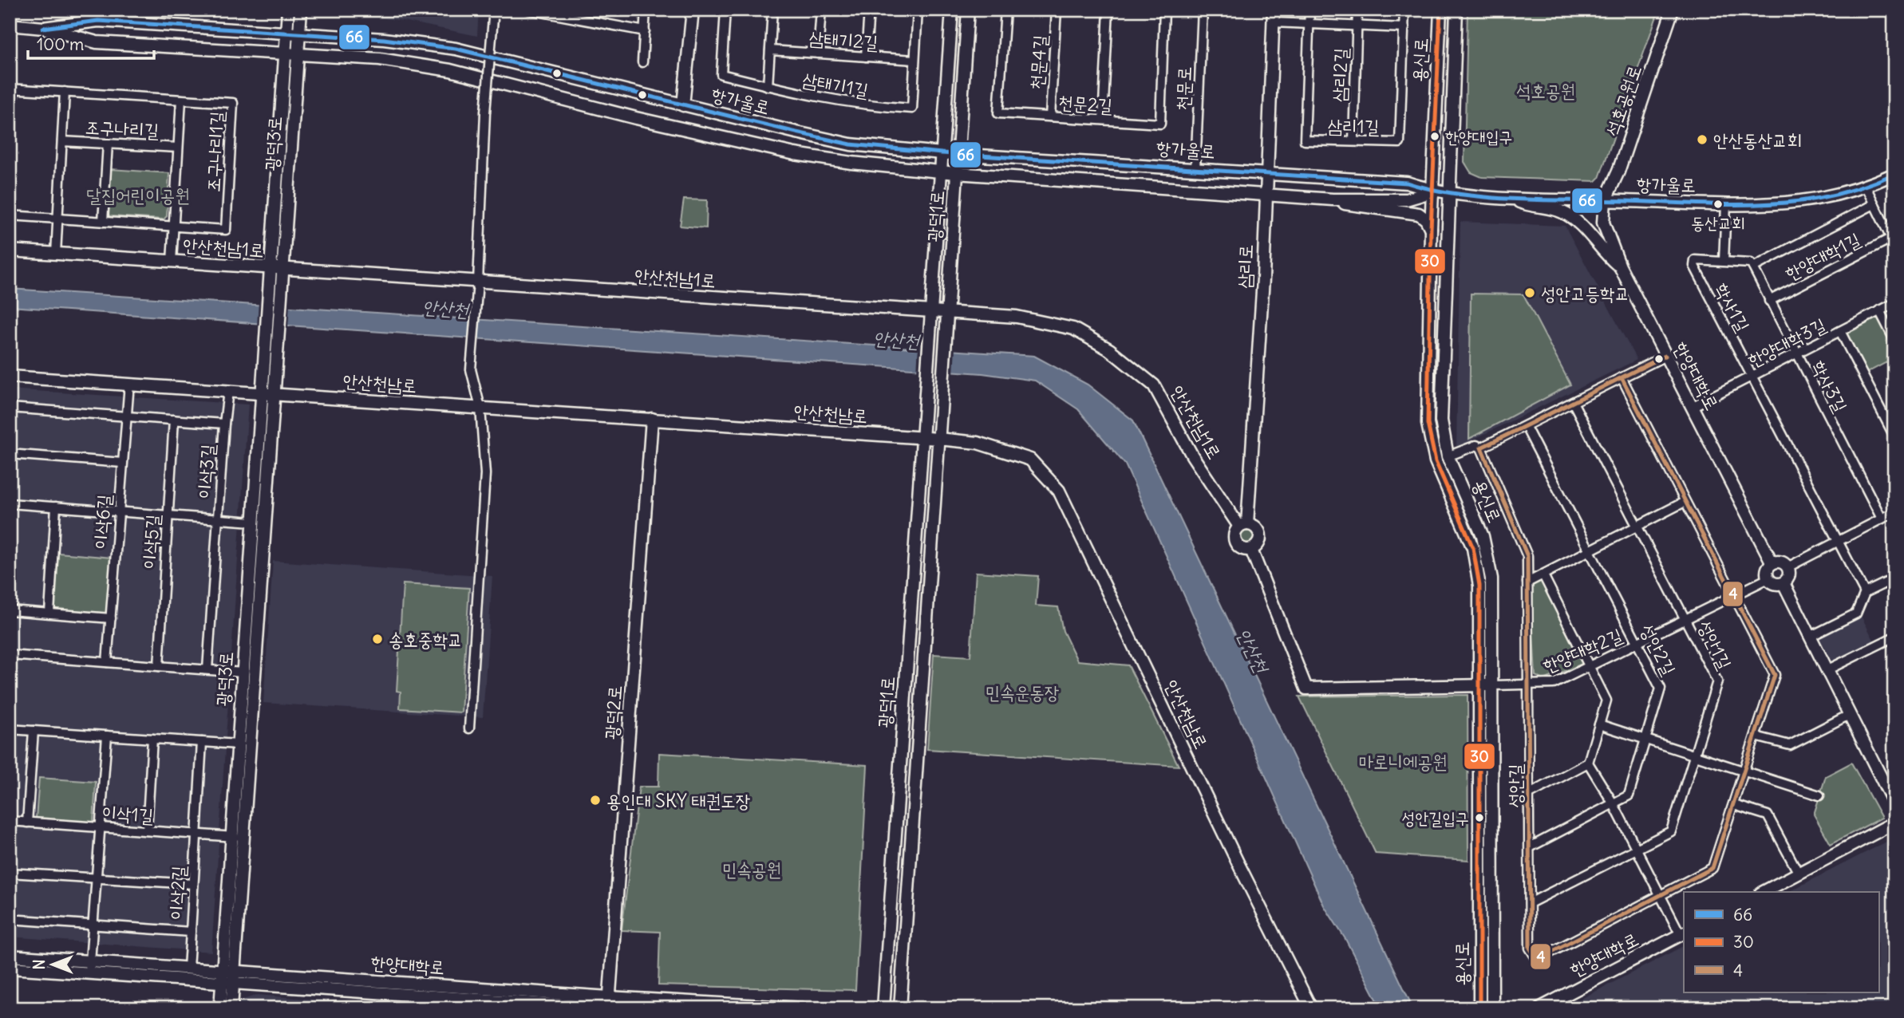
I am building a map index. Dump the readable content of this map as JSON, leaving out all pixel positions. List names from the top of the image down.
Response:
{
  "streets": {
    "street": [
      "삼태기2길",
      "용신로",
      "천문4길",
      "삼리2길",
      "삼태기1길",
      "천문로",
      "항가울로",
      "석호공원로",
      "천문2길",
      "삼리1길",
      "조구나리길",
      "광덕3로",
      "조구나리1길",
      "광덕1로",
      "안산천남1로",
      "한양대학1길",
      "삼리로",
      "학사1길",
      "한양대학3길",
      "한양대학로",
      "안산천남로",
      "학사3길",
      "이삭3길",
      "이삭6길",
      "이삭5길",
      "성안1길",
      "성안2길",
      "한양대학2길",
      "광덕2로",
      "성안길",
      "이삭1길",
      "이삭2길"
    ]
  },
  "crossings": [
    ["삼태기2길", "삼태기1길"],
    ["용신로", "항가울로"],
    ["용신로", "한양대학2길"],
    ["천문4길", "천문2길"],
    ["삼리2길", "삼리1길"],
    ["천문로", "항가울로"],
    ["항가울로", "석호공원로"],
    ["항가울로", "광덕3로"],
    ["항가울로", "광덕1로"],
    ["항가울로", "한양대학1길"],
    ["항가울로", "삼리로"],
    ["항가울로", "한양대학로"],
    ["석호공원로", "한양대학로"],
    ["조구나리길", "조구나리1길"],
    ["조구나리길", "안산천남1로"],
    ["광덕3로", "안산천남1로"],
    ["광덕3로", "한양대학로"],
    ["광덕3로", "안산천남로"],
    ["광덕3로", "이삭1길"],
    ["광덕1로", "안산천남1로"],
    ["광덕1로", "안산천남로"],
    ["안산천남1로", "삼리로"],
    ["한양대학1길", "학사1길"],
    ["한양대학1길", "학사3길"],
    ["학사1길", "한양대학3길"],
    ["학사1길", "학사3길"],
    ["한양대학3길", "한양대학로"],
    ["한양대학3길", "학사3길"],
    ["한양대학로", "한양대학2길"],
    ["한양대학로", "광덕2로"],
    ["안산천남로", "이삭6길"],
    ["안산천남로", "광덕2로"],
    ["이삭3길", "이삭6길"],
    ["이삭3길", "이삭5길"],
    ["성안1길", "한양대학2길"],
    ["성안1길", "성안길"],
    ["성안2길", "한양대학2길"],
    ["성안2길", "성안길"],
    ["한양대학2길", "성안길"],
    ["이삭1길", "이삭2길"]
  ],
  "water": ["안산천"],
  "parks": [
    "석호공원",
    "달집어린이공원",
    "민속운동장",
    "마로니에공원",
    "민속공원"
  ],
  "places": [
    "한양대입구",
    "안산동산교회",
    "동산교회",
    "성안고등학교",
    "송호중학교",
    "용인대 SKY 태권도장",
    "성안길입구"
  ],
  "lines": ["transit line 30", "transit line 66", "transit line 4"],
  "legend": ["66", "30", "4"],
  "scale_bar": "100 m",
  "north": "left"
}
